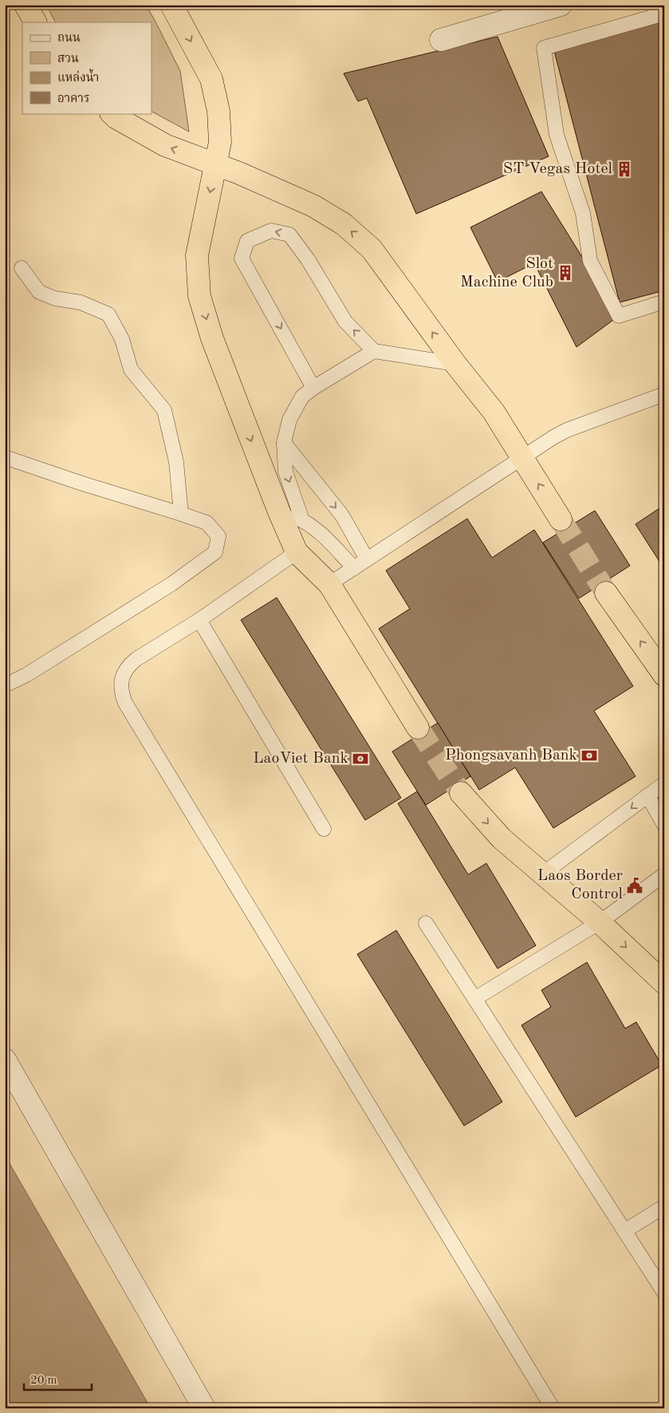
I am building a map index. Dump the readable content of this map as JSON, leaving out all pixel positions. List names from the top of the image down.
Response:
{
  "places": {
    "building": ["ST Vegas Hotel", "Slot Machine Club"],
    "bank": ["Phongsavanh Bank", "LaoViet Bank"],
    "public building": ["Laos Border Control"]
  },
  "legend": [
    "ถนน",
    "สวน",
    "แหล่งน้ำ",
    "อาคาร"
  ],
  "scale_bar": "20 m"
}
